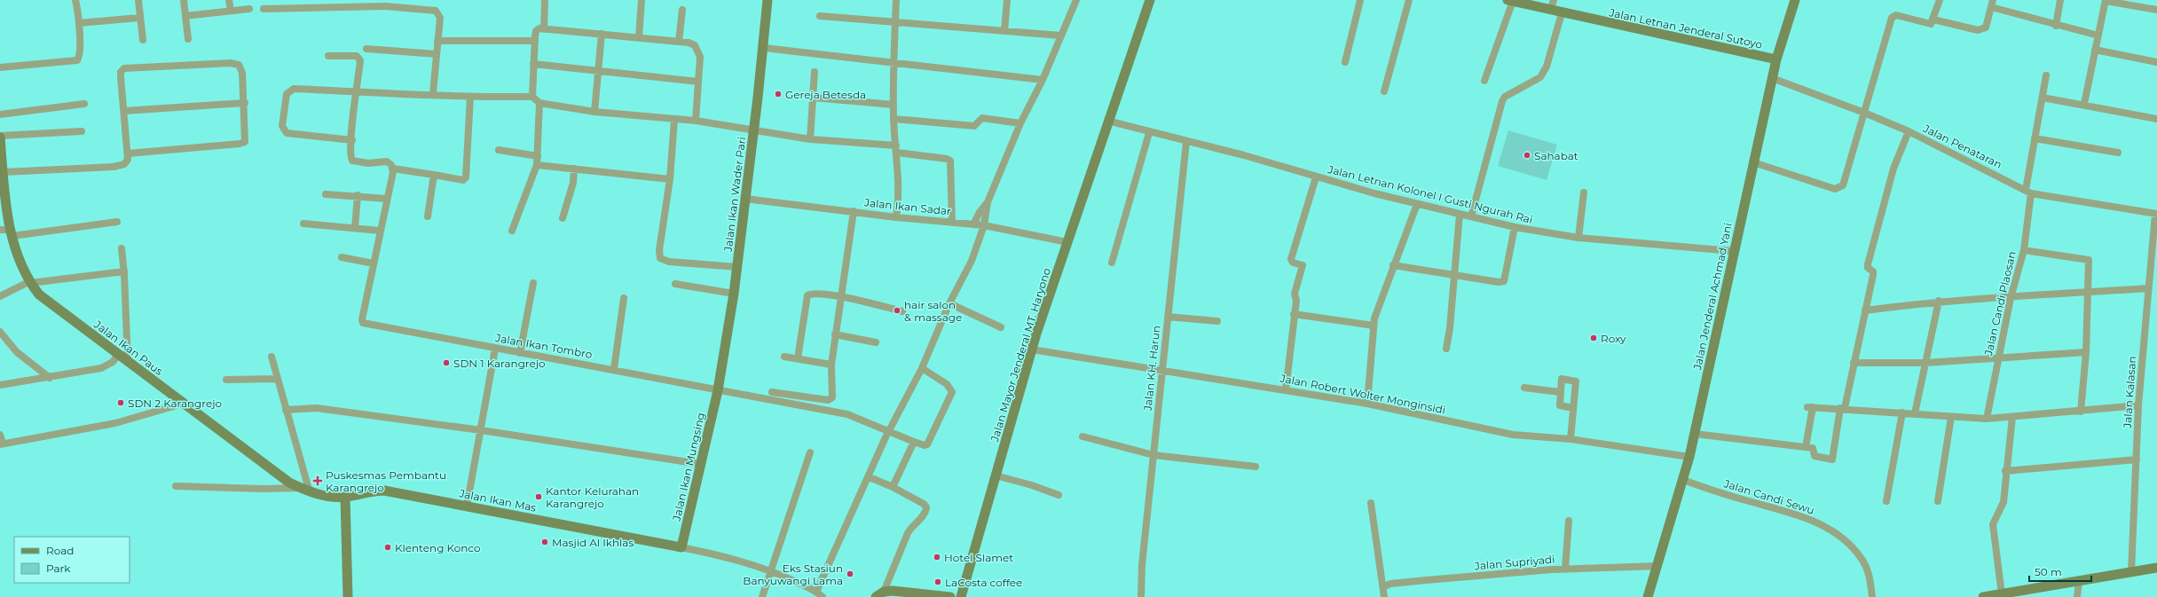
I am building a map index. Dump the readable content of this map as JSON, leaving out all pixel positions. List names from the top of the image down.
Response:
{
  "streets": {
    "main road": [
      "Jalan Letnan Jenderal Sutoyo",
      "Jalan Ikan Wader Pari",
      "Jalan Jenderal Achmad Yani",
      "Jalan Ikan Paus",
      "Jalan Mayor Jenderal MT. Haryono",
      "Jalan Ikan Mungsing",
      "Jalan Ikan Mas"
    ],
    "street": [
      "Jalan Penataran",
      "Jalan Letnan Kolonel I Gusti Ngurah Rai",
      "Jalan Ikan Sadar",
      "Jalan Candi Plaosan",
      "Jalan Ikan Tombro",
      "Jalan KH. Harun",
      "Jalan Kalasan",
      "Jalan Robert Wolter Monginsidi",
      "Jalan Candi Sewu",
      "Jalan Supriyadi"
    ]
  },
  "crossings": [
    ["Jalan Letnan Jenderal Sutoyo", "Jalan Jenderal Achmad Yani"],
    ["Jalan Penataran", "Jalan Jenderal Achmad Yani"],
    ["Jalan Penataran", "Jalan Candi Plaosan"],
    ["Jalan Penataran", "Jalan Kalasan"],
    ["Jalan Ikan Wader Pari", "Jalan Ikan Sadar"],
    ["Jalan Ikan Wader Pari", "Jalan Ikan Tombro"],
    ["Jalan Ikan Wader Pari", "Jalan Ikan Mungsing"],
    ["Jalan Letnan Kolonel I Gusti Ngurah Rai", "Jalan Jenderal Achmad Yani"],
    ["Jalan Letnan Kolonel I Gusti Ngurah Rai", "Jalan Mayor Jenderal MT. Haryono"],
    ["Jalan Letnan Kolonel I Gusti Ngurah Rai", "Jalan KH. Harun"],
    ["Jalan Ikan Sadar", "Jalan Mayor Jenderal MT. Haryono"],
    ["Jalan Jenderal Achmad Yani", "Jalan Robert Wolter Monginsidi"],
    ["Jalan Jenderal Achmad Yani", "Jalan Candi Sewu"],
    ["Jalan Jenderal Achmad Yani", "Jalan Supriyadi"],
    ["Jalan Ikan Tombro", "Jalan Ikan Mungsing"],
    ["Jalan Ikan Paus", "Jalan Ikan Mas"],
    ["Jalan Mayor Jenderal MT. Haryono", "Jalan Robert Wolter Monginsidi"],
    ["Jalan KH. Harun", "Jalan Robert Wolter Monginsidi"],
    ["Jalan Ikan Mungsing", "Jalan Ikan Mas"]
  ],
  "places": {
    "other": [
      "Gereja Betesda",
      "Sahabat",
      "hair salon & massage",
      "Roxy",
      "SDN 1 Karangrejo",
      "SDN 2 Karangrejo",
      "Kantor Kelurahan Karangrejo",
      "Masjid Al Ikhlas",
      "Klenteng Konco",
      "Hotel Slamet",
      "Eks Stasiun Banyuwangi Lama",
      "LaCosta coffee"
    ],
    "health": ["Puskesmas Pembantu Karangrejo"]
  },
  "legend": ["Road", "Park"],
  "scale_bar": "50 m"
}
